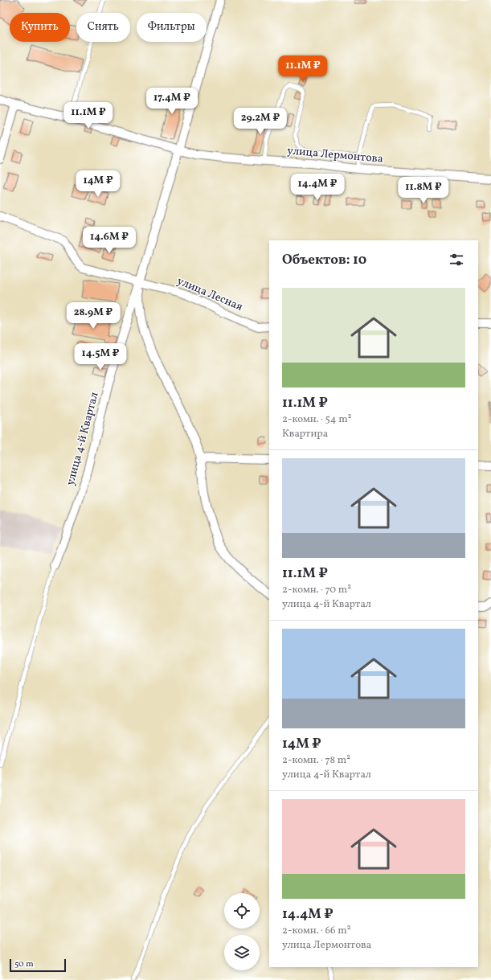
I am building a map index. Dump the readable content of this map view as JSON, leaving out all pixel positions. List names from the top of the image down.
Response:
{
  "streets": {
    "street": ["улица Лермонтова", "улица Лесная", "улица 4-й Квартал"]
  },
  "crossings": [
    ["улица Лермонтова", "улица 4-й Квартал"],
    ["улица Лесная", "улица 4-й Квартал"]
  ],
  "scale_bar": "50 m",
  "page": {
    "chip": ["Купить", "Снять", "Фильтры"],
    "price": [
      "11.1M ₽",
      "17.4M ₽",
      "11.1M ₽",
      "29.2M ₽",
      "14M ₽",
      "14.4M ₽",
      "11.8M ₽",
      "14.6M ₽",
      "28.9M ₽",
      "14.5M ₽"
    ],
    "heading": "Объектов: 10",
    "list": [
      {
        "name": "11.1M ₽",
        "note": "2-комн. · 54 m² · Квартира"
      },
      {
        "name": "11.1M ₽",
        "note": "2-комн. · 70 m² · улица 4-й Квартал"
      },
      {
        "name": "14M ₽",
        "note": "2-комн. · 78 m² · улица 4-й Квартал"
      },
      {
        "name": "14.4M ₽",
        "note": "2-комн. · 66 m² · улица Лермонтова"
      }
    ],
    "scale": "50 m"
  }
}
